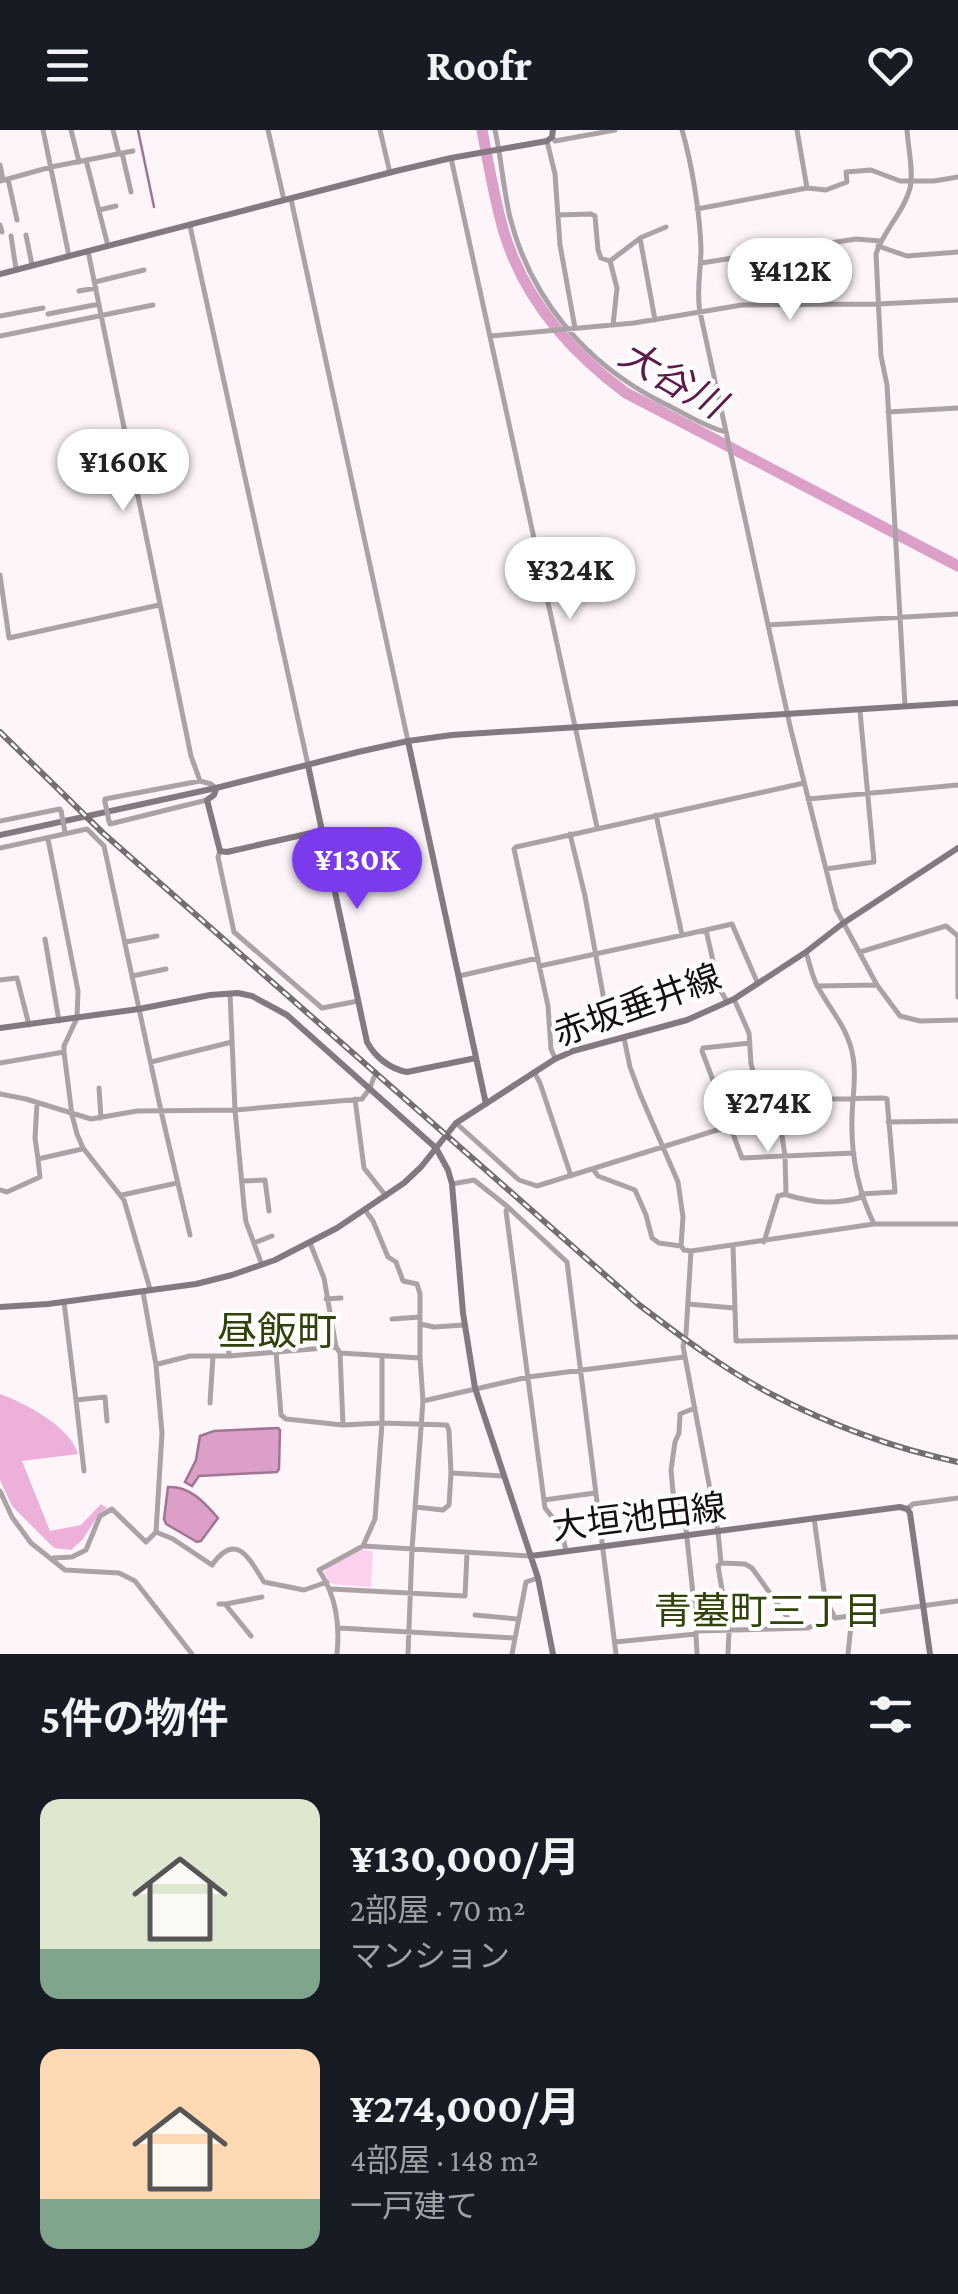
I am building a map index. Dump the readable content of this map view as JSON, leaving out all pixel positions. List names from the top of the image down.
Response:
{
  "streets": {
    "main road": ["赤坂垂井線", "大垣池田線"]
  },
  "crossings": [
    ["赤坂垂井線", "大垣池田線"]
  ],
  "districts": ["昼飯町", "青墓町三丁目"],
  "water": ["大谷川"],
  "page": {
    "header": "Roofr",
    "price": [
      "¥412K",
      "¥160K",
      "¥324K",
      "¥130K",
      "¥274K"
    ],
    "heading": "5件の物件",
    "list": [
      {
        "name": "¥130,000/月",
        "note": "2部屋 · 70 m² · マンション"
      },
      {
        "name": "¥274,000/月",
        "note": "4部屋 · 148 m² · 一戸建て"
      }
    ]
  }
}
